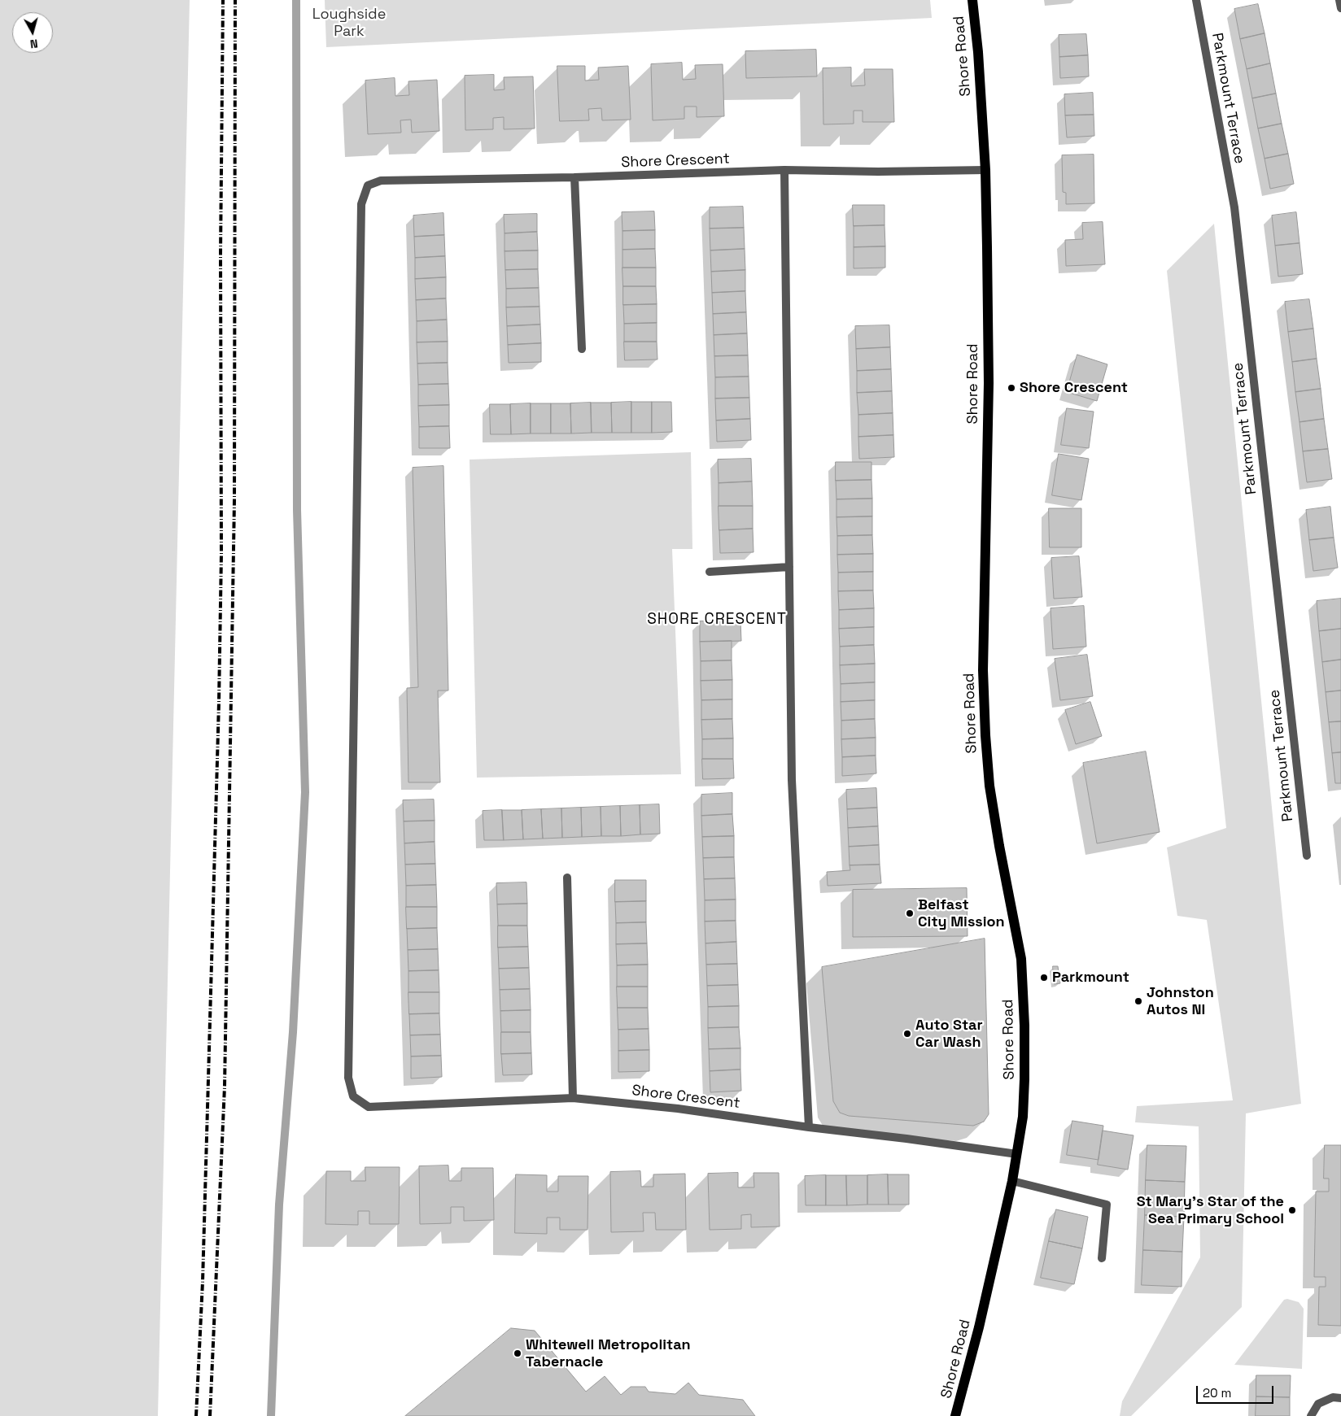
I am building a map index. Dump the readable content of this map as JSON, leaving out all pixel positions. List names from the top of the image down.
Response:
{
  "streets": {
    "main road": ["Shore Road"],
    "street": ["Parkmount Terrace", "Shore Crescent"]
  },
  "crossings": [
    ["Shore Road", "Shore Crescent"]
  ],
  "districts": ["SHORE CRESCENT"],
  "parks": ["Loughside Park"],
  "places": [
    "Shore Crescent",
    "Belfast City Mission",
    "Parkmount",
    "Johnston Autos NI",
    "Auto Star Car Wash",
    "St Mary's Star of the Sea Primary School",
    "Whitewell Metropolitan Tabernacle"
  ],
  "scale_bar": "20 m",
  "north": "bottom"
}
